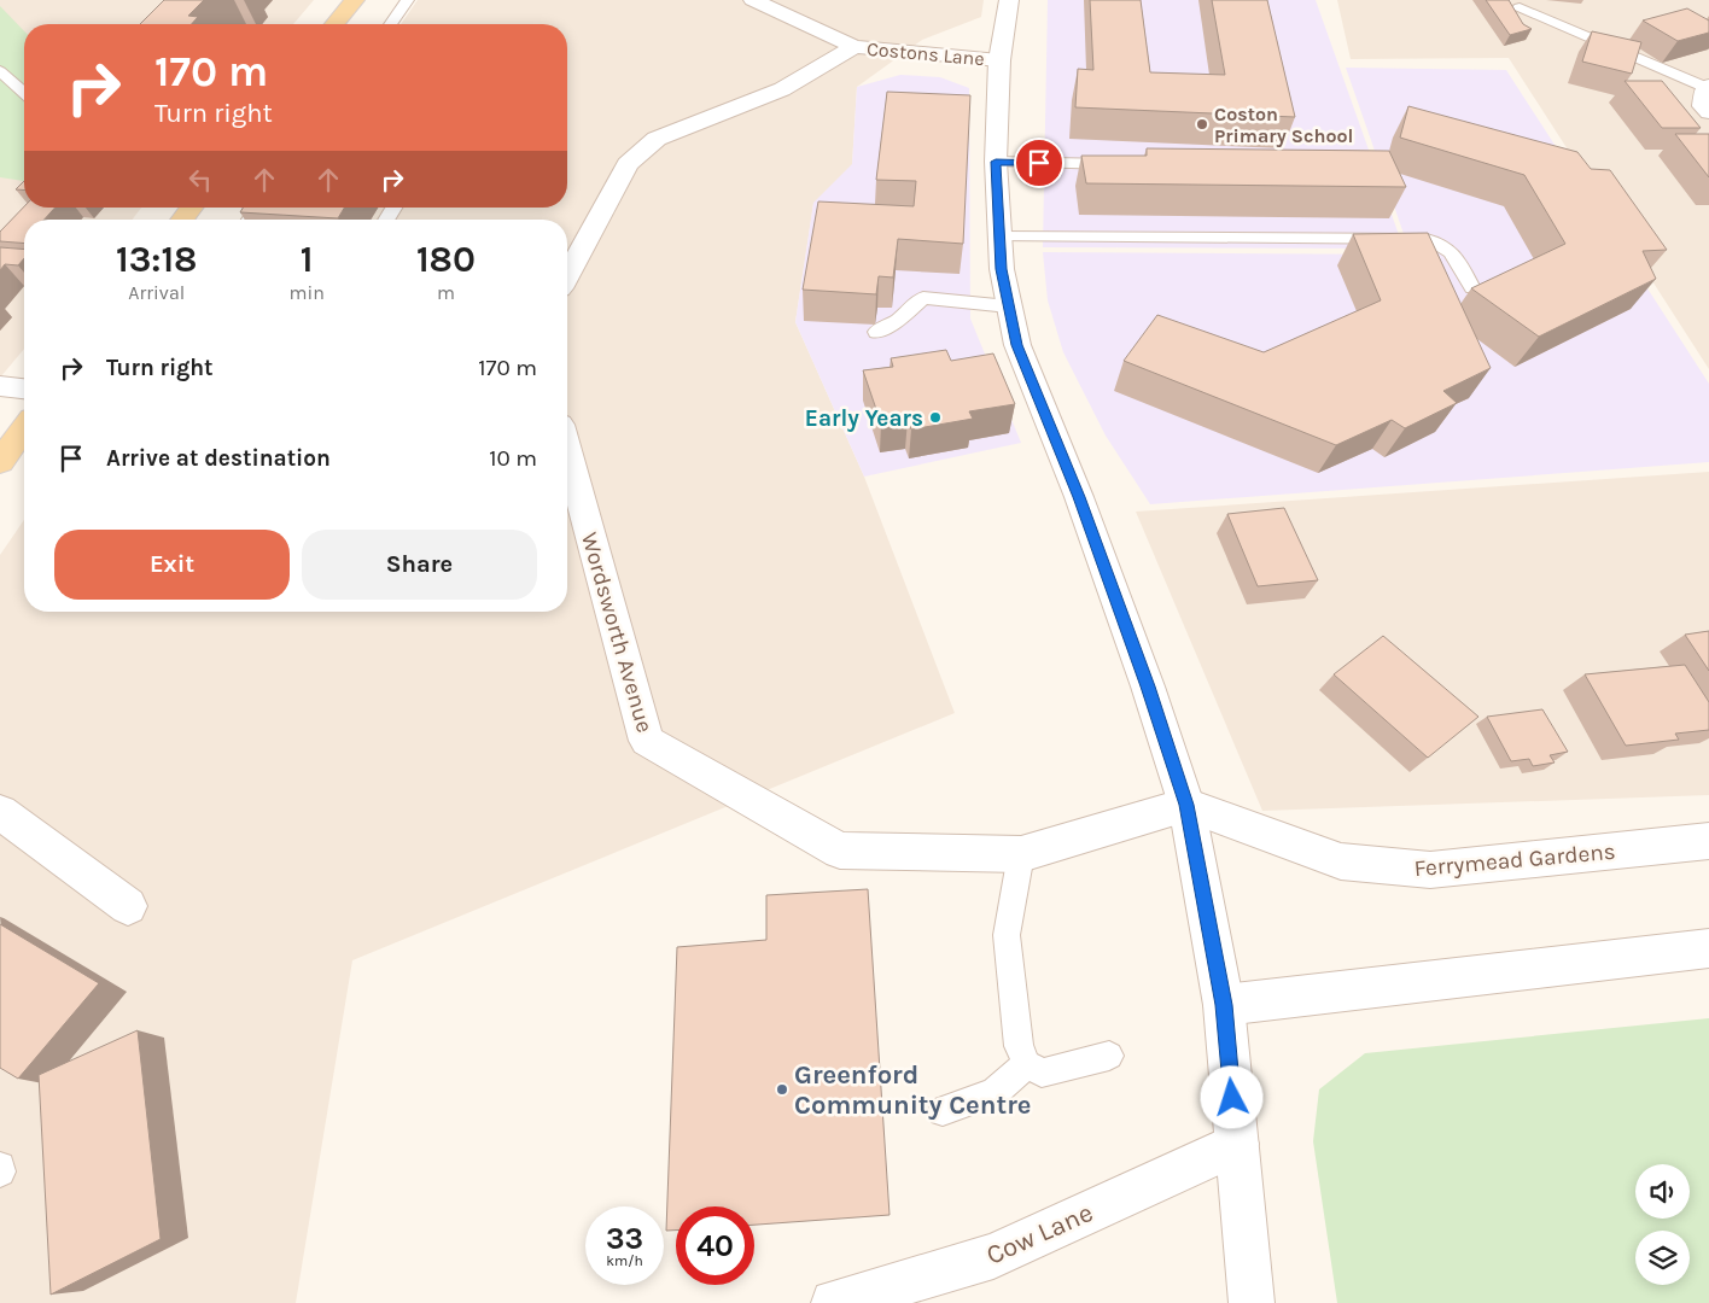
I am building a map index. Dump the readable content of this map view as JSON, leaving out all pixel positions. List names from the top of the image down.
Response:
{
  "streets": {
    "street": [
      "Costons Lane",
      "Wordsworth Avenue",
      "Ferrymead Gardens",
      "Cow Lane"
    ]
  },
  "crossings": [
    ["Wordsworth Avenue", "Ferrymead Gardens"]
  ],
  "places": ["Coston Primary School", "Early Years", "Greenford Community Centre"],
  "page": {
    "turn": ["170 m", "Turn right"],
    "eta": [
      "13:18",
      "Arrival",
      "1",
      "min",
      "180",
      "m"
    ],
    "list": [
      {
        "name": "Turn right",
        "value": "170 m"
      },
      {
        "name": "Arrive at destination",
        "value": "10 m"
      }
    ],
    "buttons": ["Exit", "Share"],
    "speed": "33 km/h",
    "limit": "40"
  }
}
